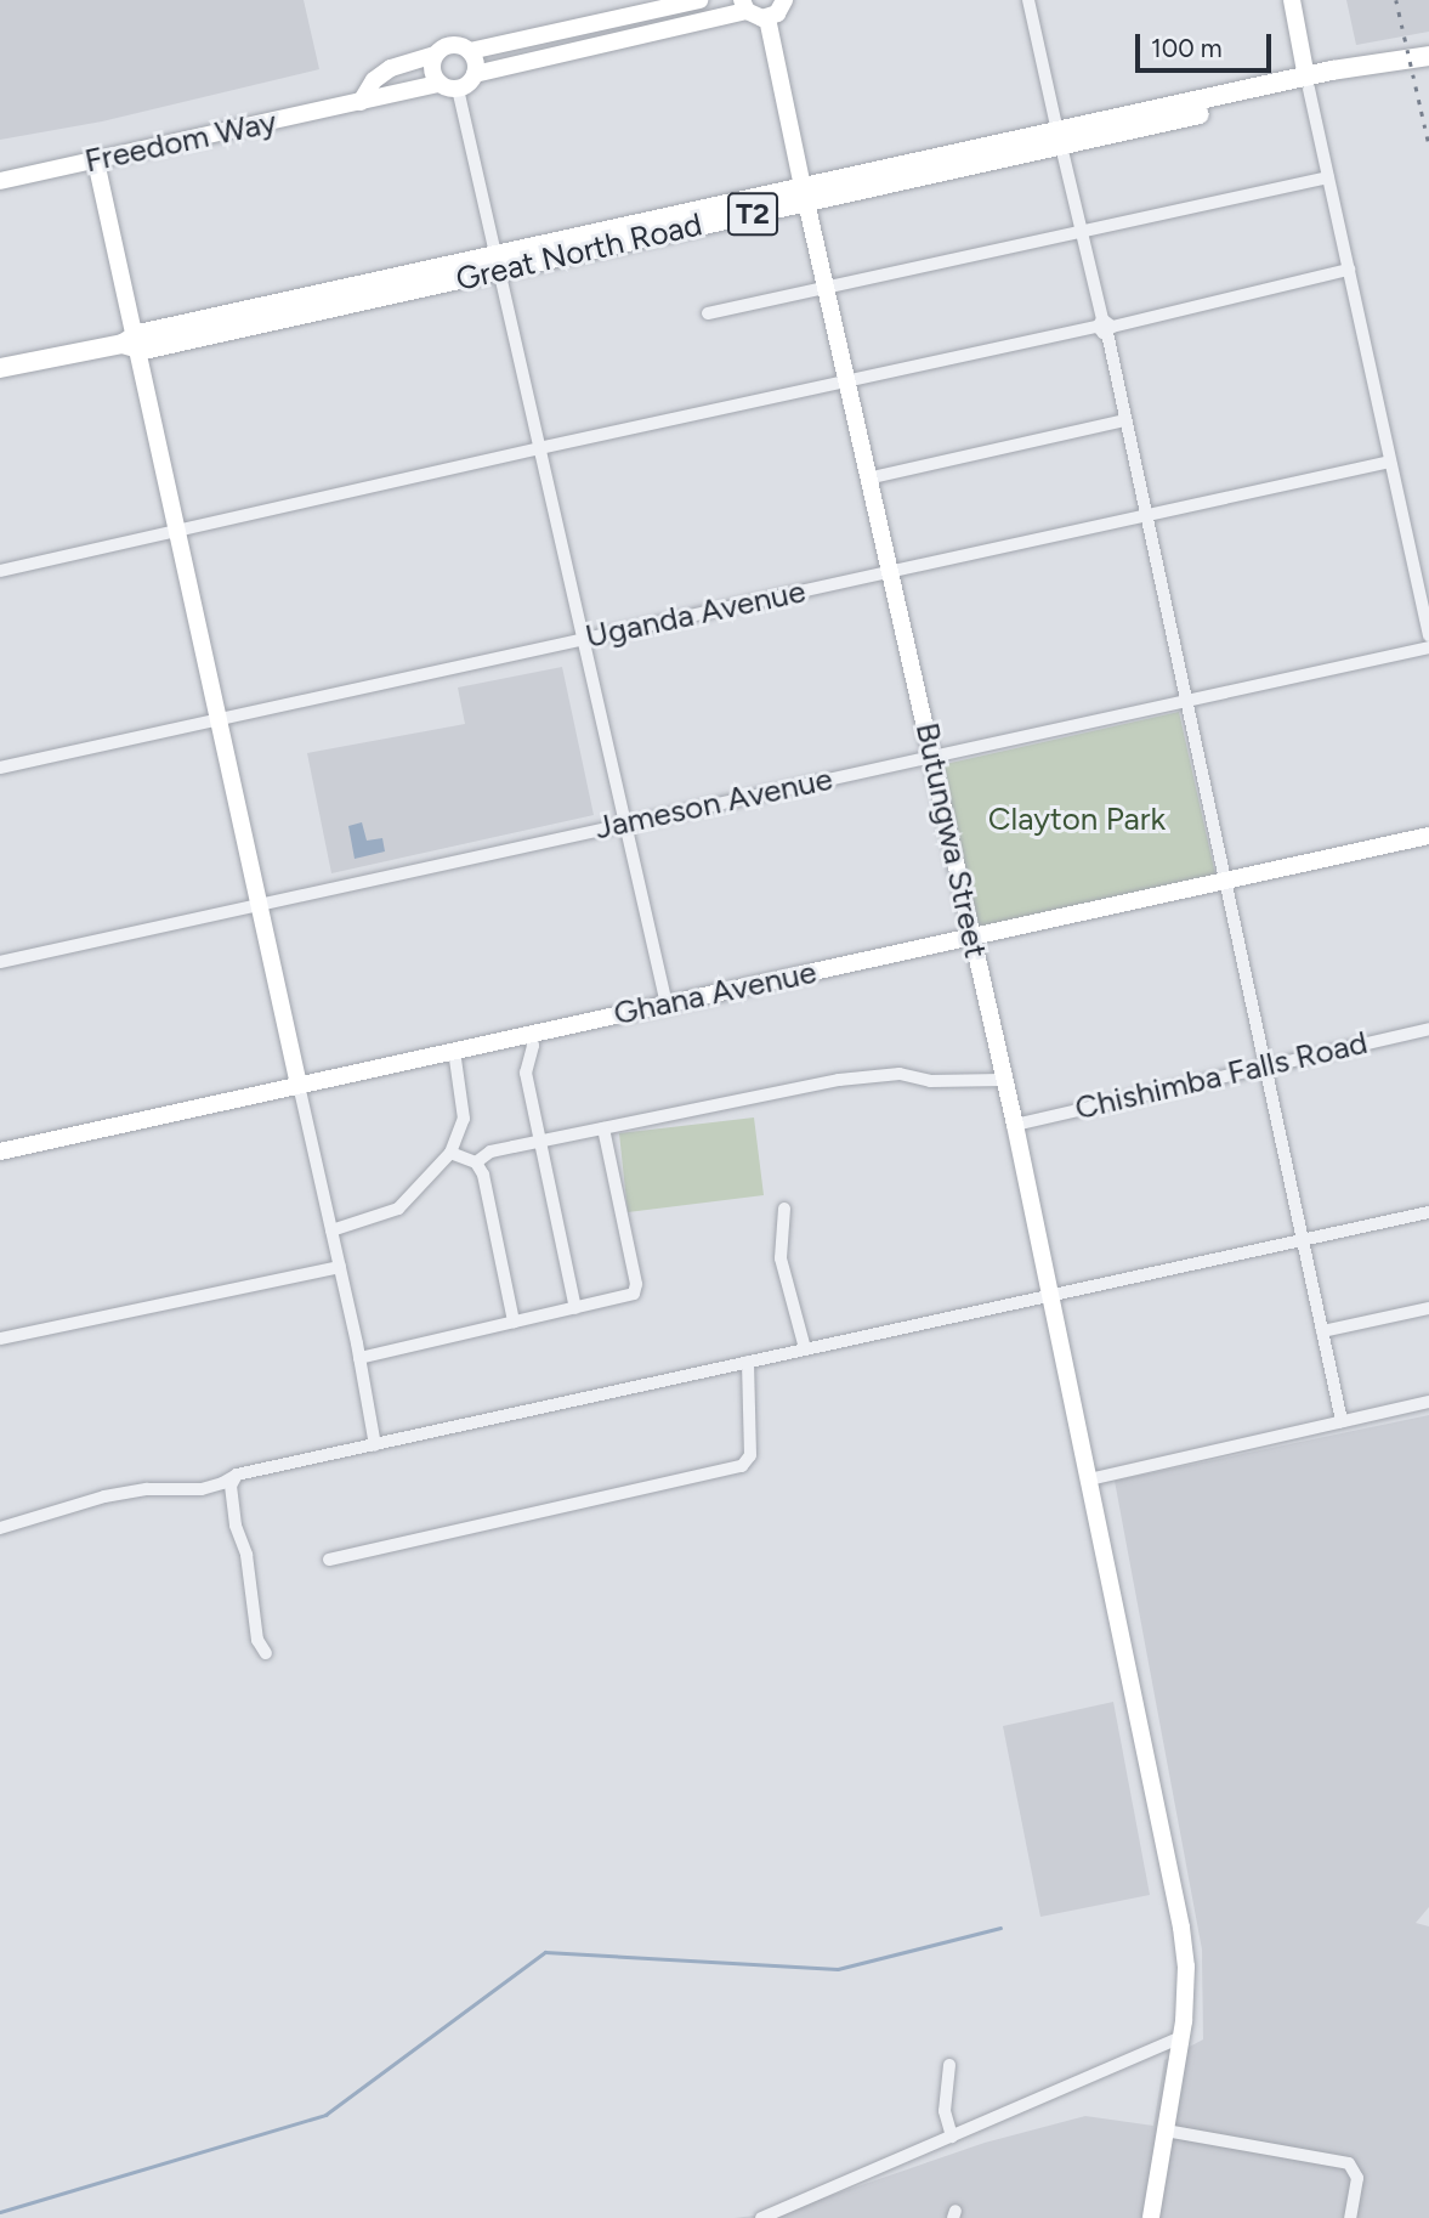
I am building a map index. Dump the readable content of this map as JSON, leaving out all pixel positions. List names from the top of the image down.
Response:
{
  "streets": {
    "highway": ["T2", "Great North Road"],
    "main road": ["Freedom Way", "Butungwa Street", "Ghana Avenue"],
    "street": ["Uganda Avenue", "Jameson Avenue", "Chishimba Falls Road"]
  },
  "crossings": [
    ["Great North Road", "Butungwa Street"],
    ["Uganda Avenue", "Butungwa Street"],
    ["Jameson Avenue", "Butungwa Street"],
    ["Butungwa Street", "Ghana Avenue"],
    ["Butungwa Street", "Chishimba Falls Road"]
  ],
  "parks": ["Clayton Park"],
  "scale_bar": "100 m"
}
